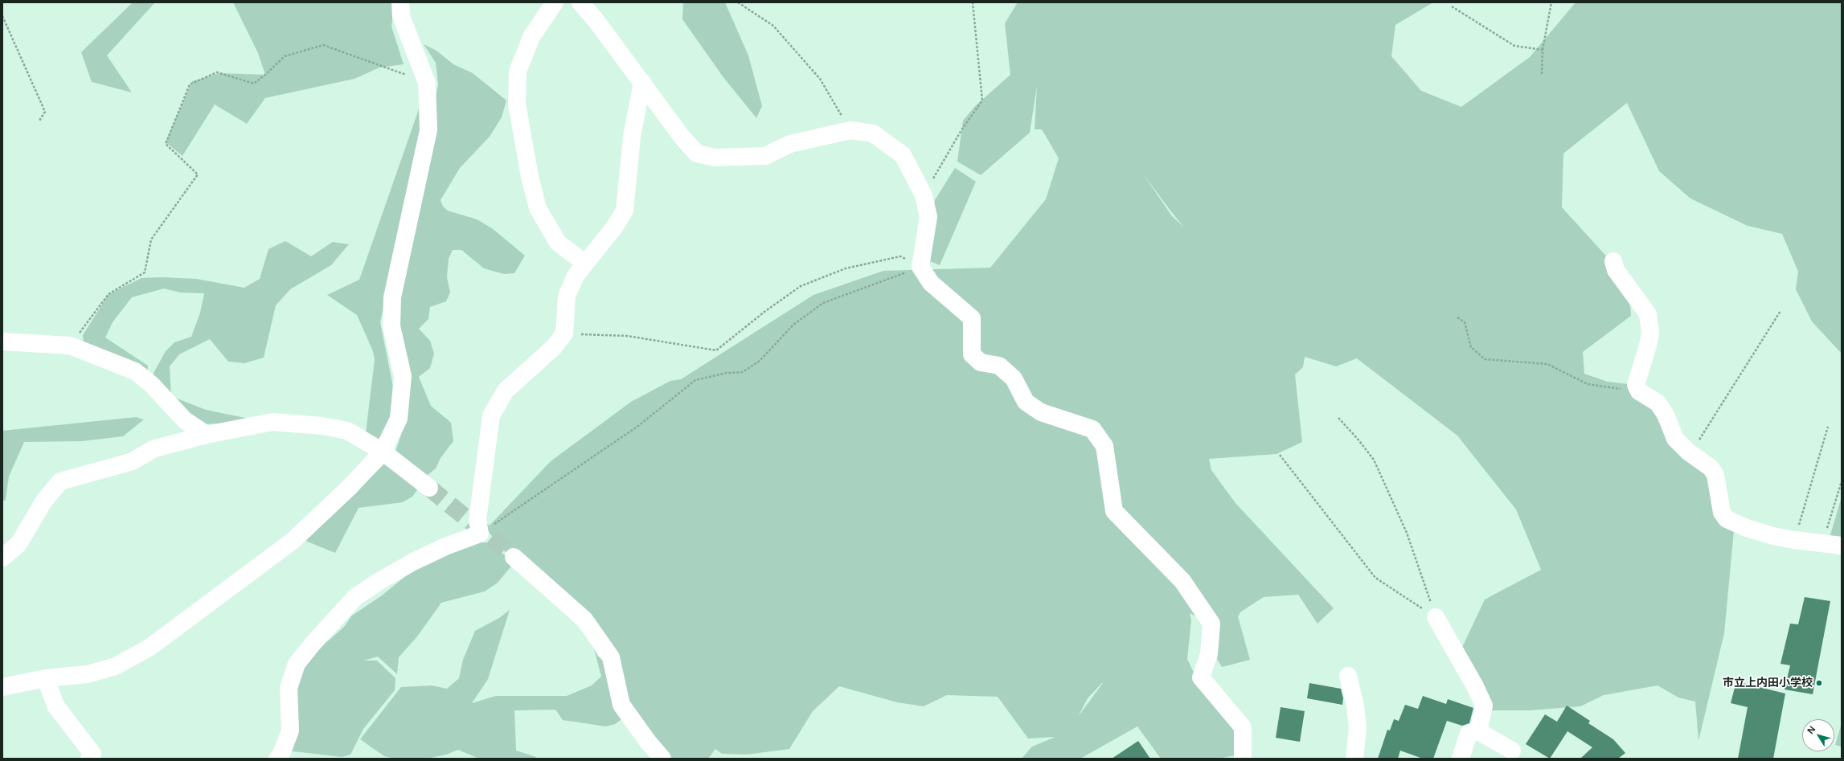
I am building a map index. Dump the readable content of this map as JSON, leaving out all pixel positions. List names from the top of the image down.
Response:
{
  "places": ["市立上内田小学校"],
  "north": "top left"
}
